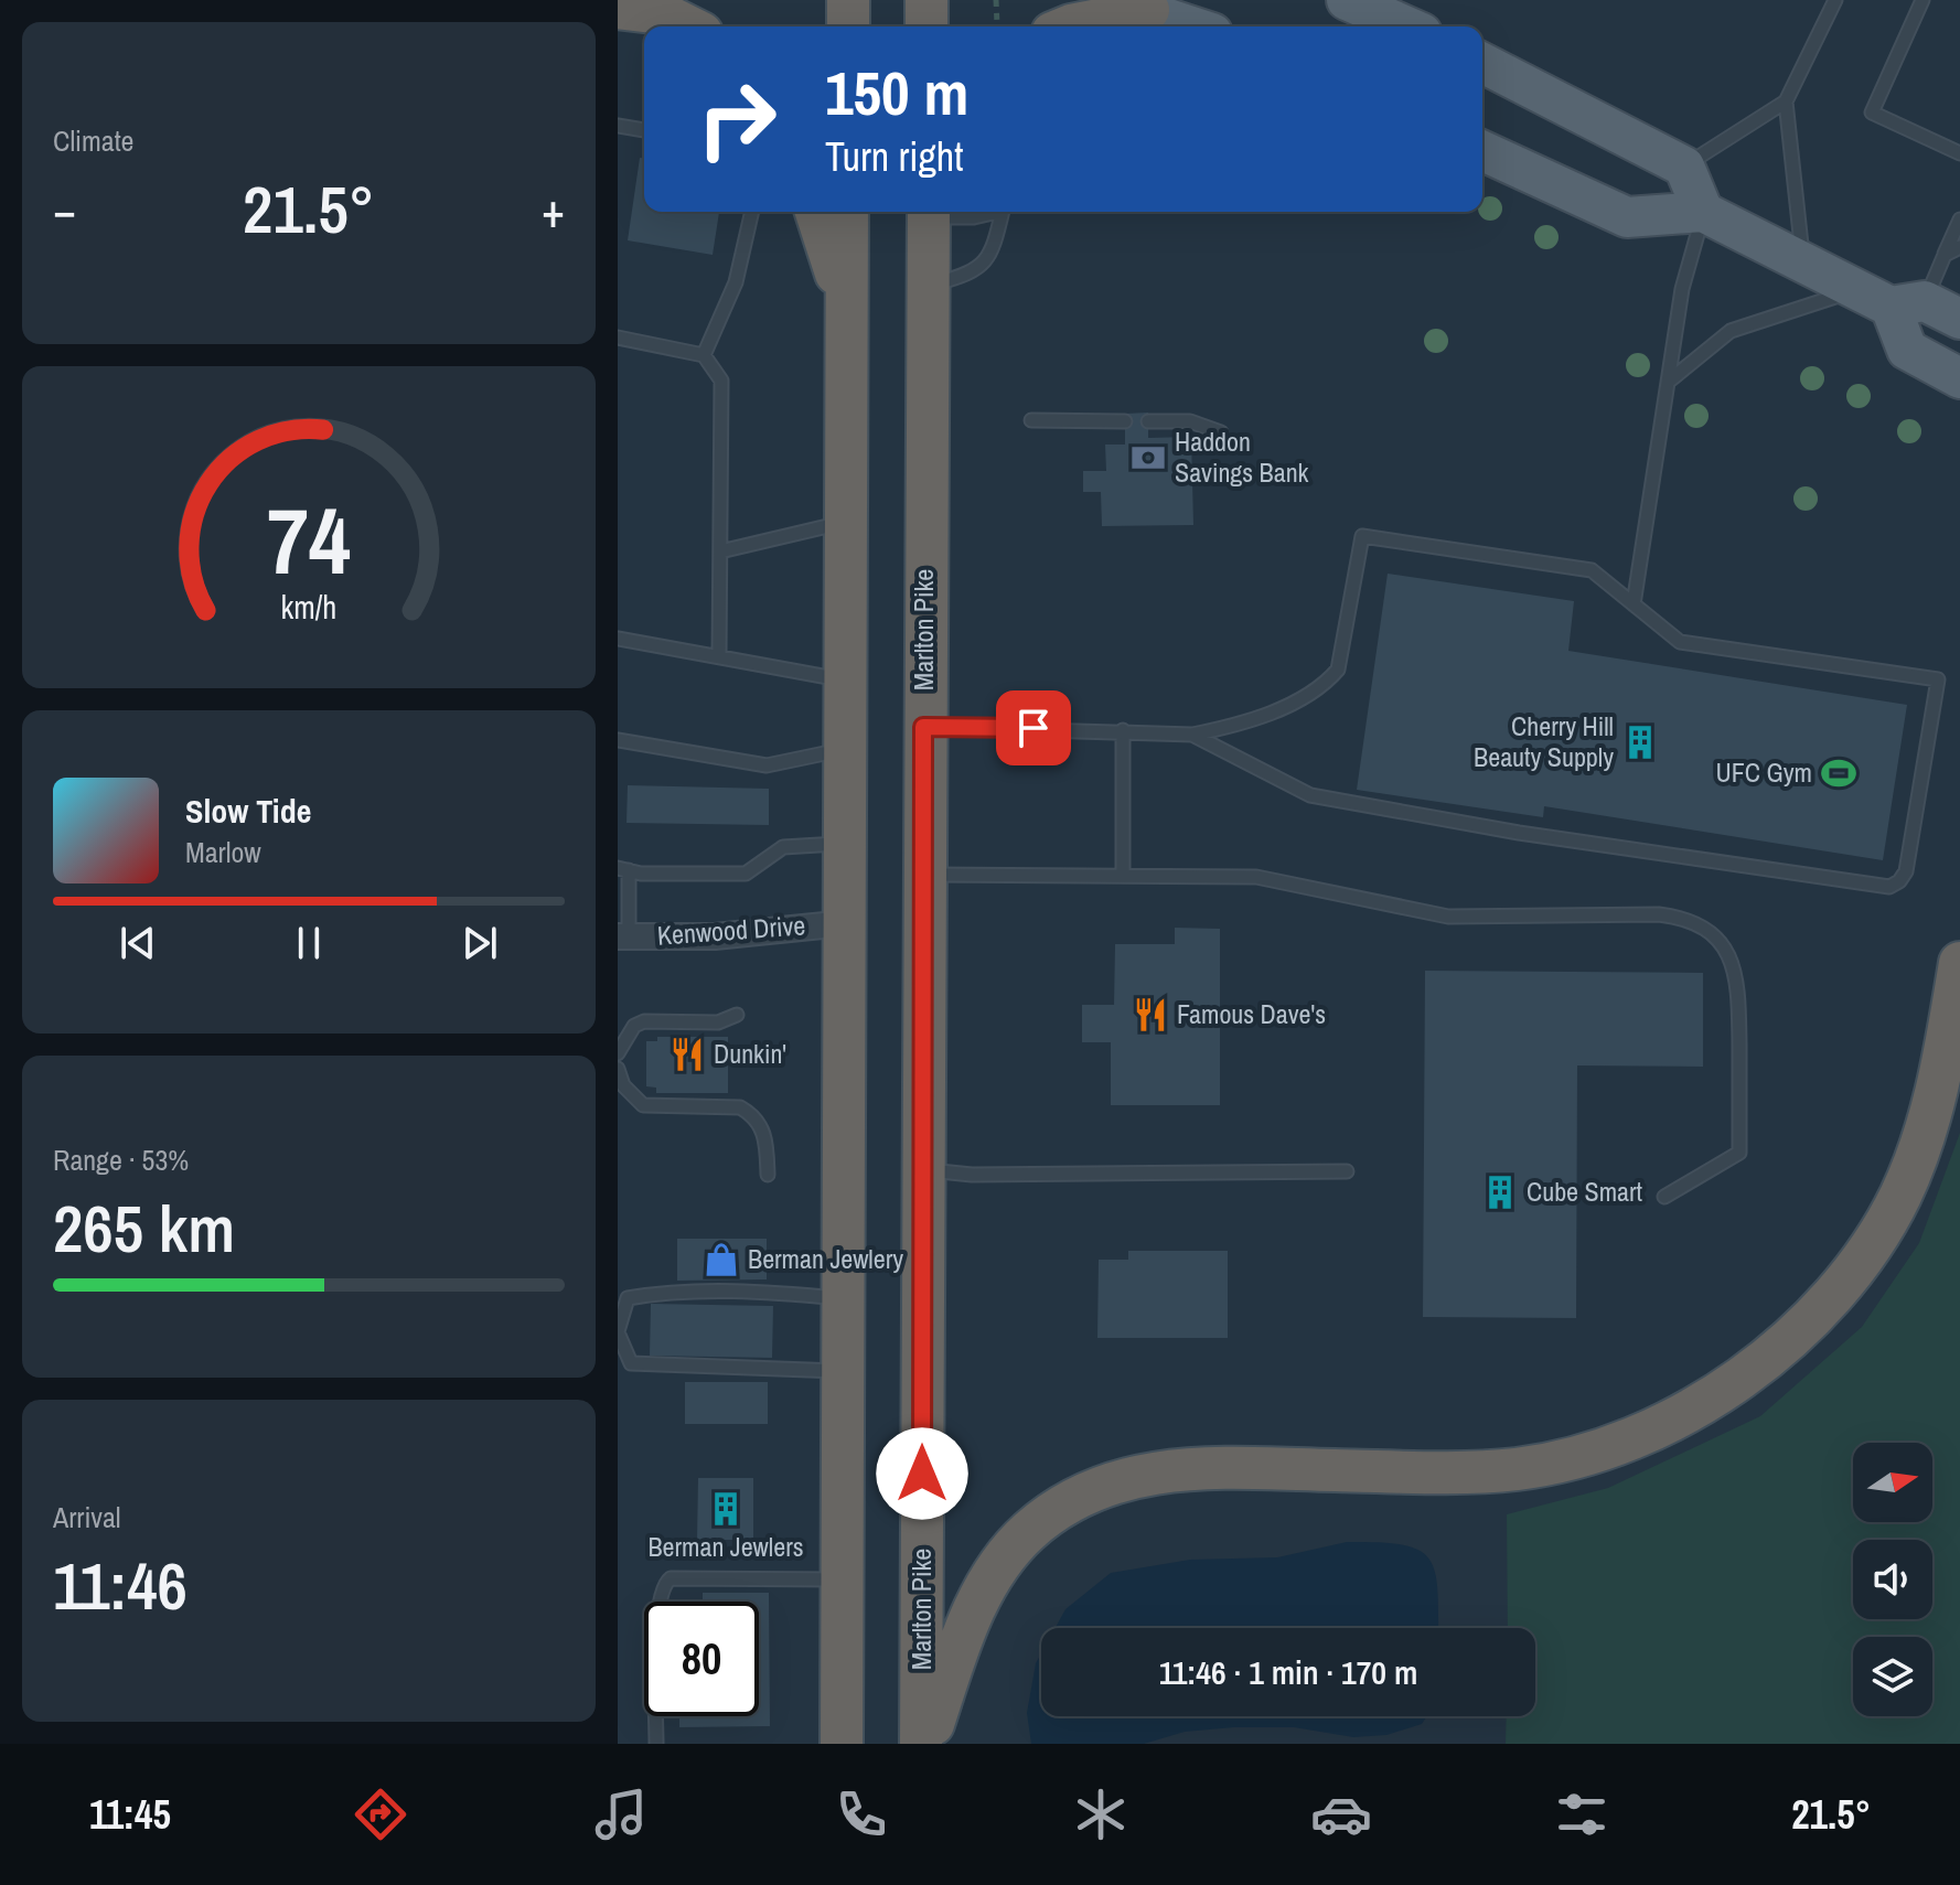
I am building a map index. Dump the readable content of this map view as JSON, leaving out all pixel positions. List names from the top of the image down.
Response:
{
  "streets": {
    "highway": ["Marlton Pike"],
    "street": ["Kenwood Drive"]
  },
  "places": {
    "bank": ["Haddon Savings Bank"],
    "building": ["Cherry Hill Beauty Supply", "Cube Smart", "Berman Jewlers"],
    "sports": ["UFC Gym"],
    "restaurant": ["Famous Dave's", "Dunkin'"],
    "shop": ["Berman Jewlery"]
  },
  "north": "right",
  "page": {
    "tile": [
      "Climate",
      ["Range · 53%", "265 km"],
      ["Arrival", "11:46"]
    ],
    "turn": ["150 m", "Turn right"],
    "heat": ["−", "21.5°", "+"],
    "song": ["Slow Tide", "Marlow"],
    "limit": "80",
    "trip": "11:46 · 1 min · 170 m",
    "tabs": ["11:45", "21.5°"],
    "gauge": ["74", "km/h"]
  }
}
